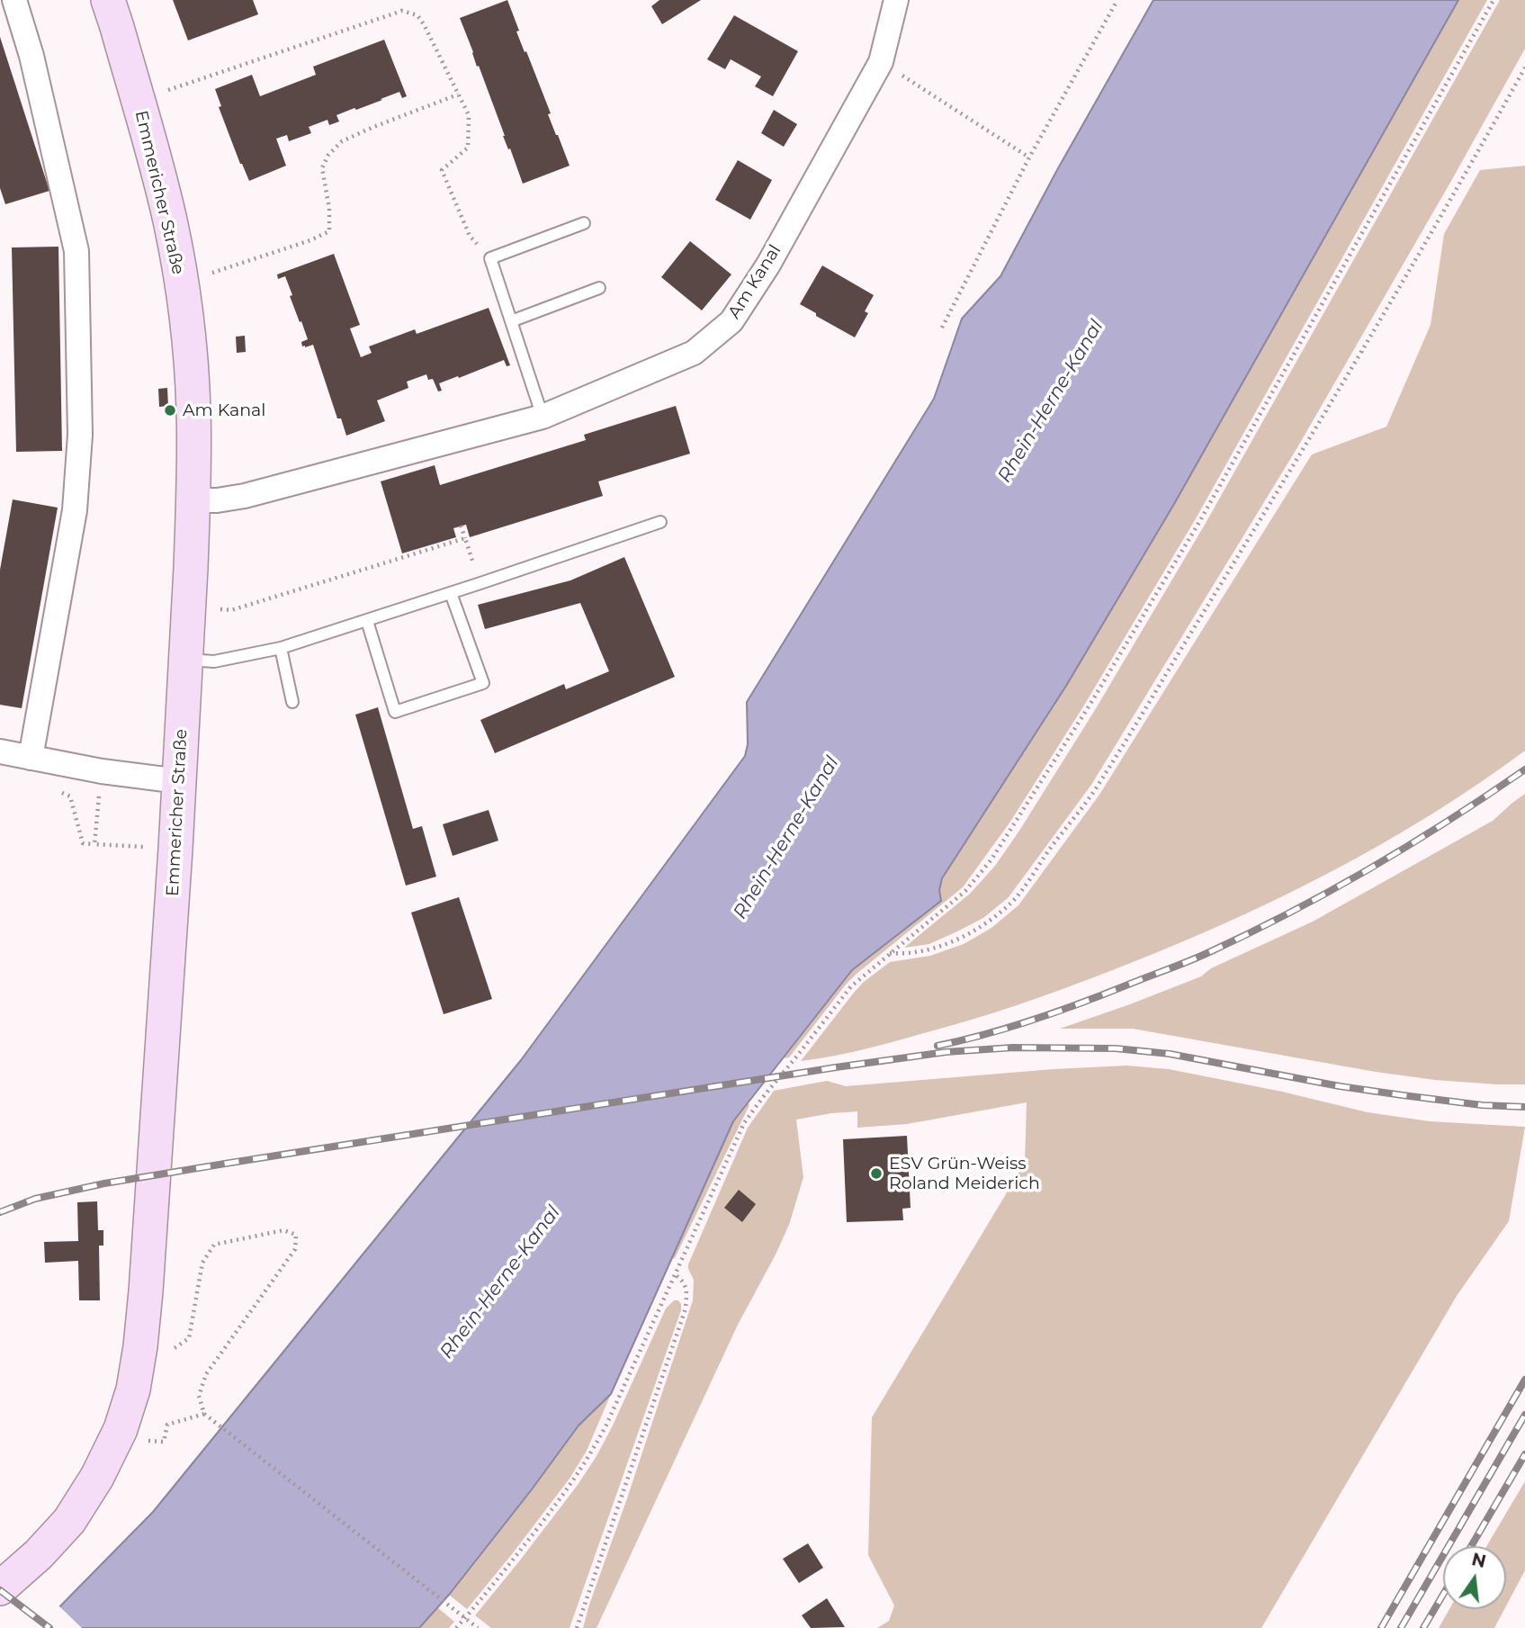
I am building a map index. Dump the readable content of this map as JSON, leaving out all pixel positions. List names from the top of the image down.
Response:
{
  "streets": {
    "main road": ["Emmericher Straße"],
    "street": ["Am Kanal"]
  },
  "crossings": [
    ["Emmericher Straße", "Am Kanal"]
  ],
  "water": ["Rhein-Herne-Kanal"],
  "places": ["Am Kanal", "ESV Grün-Weiss Roland Meiderich"],
  "north": "top"
}
